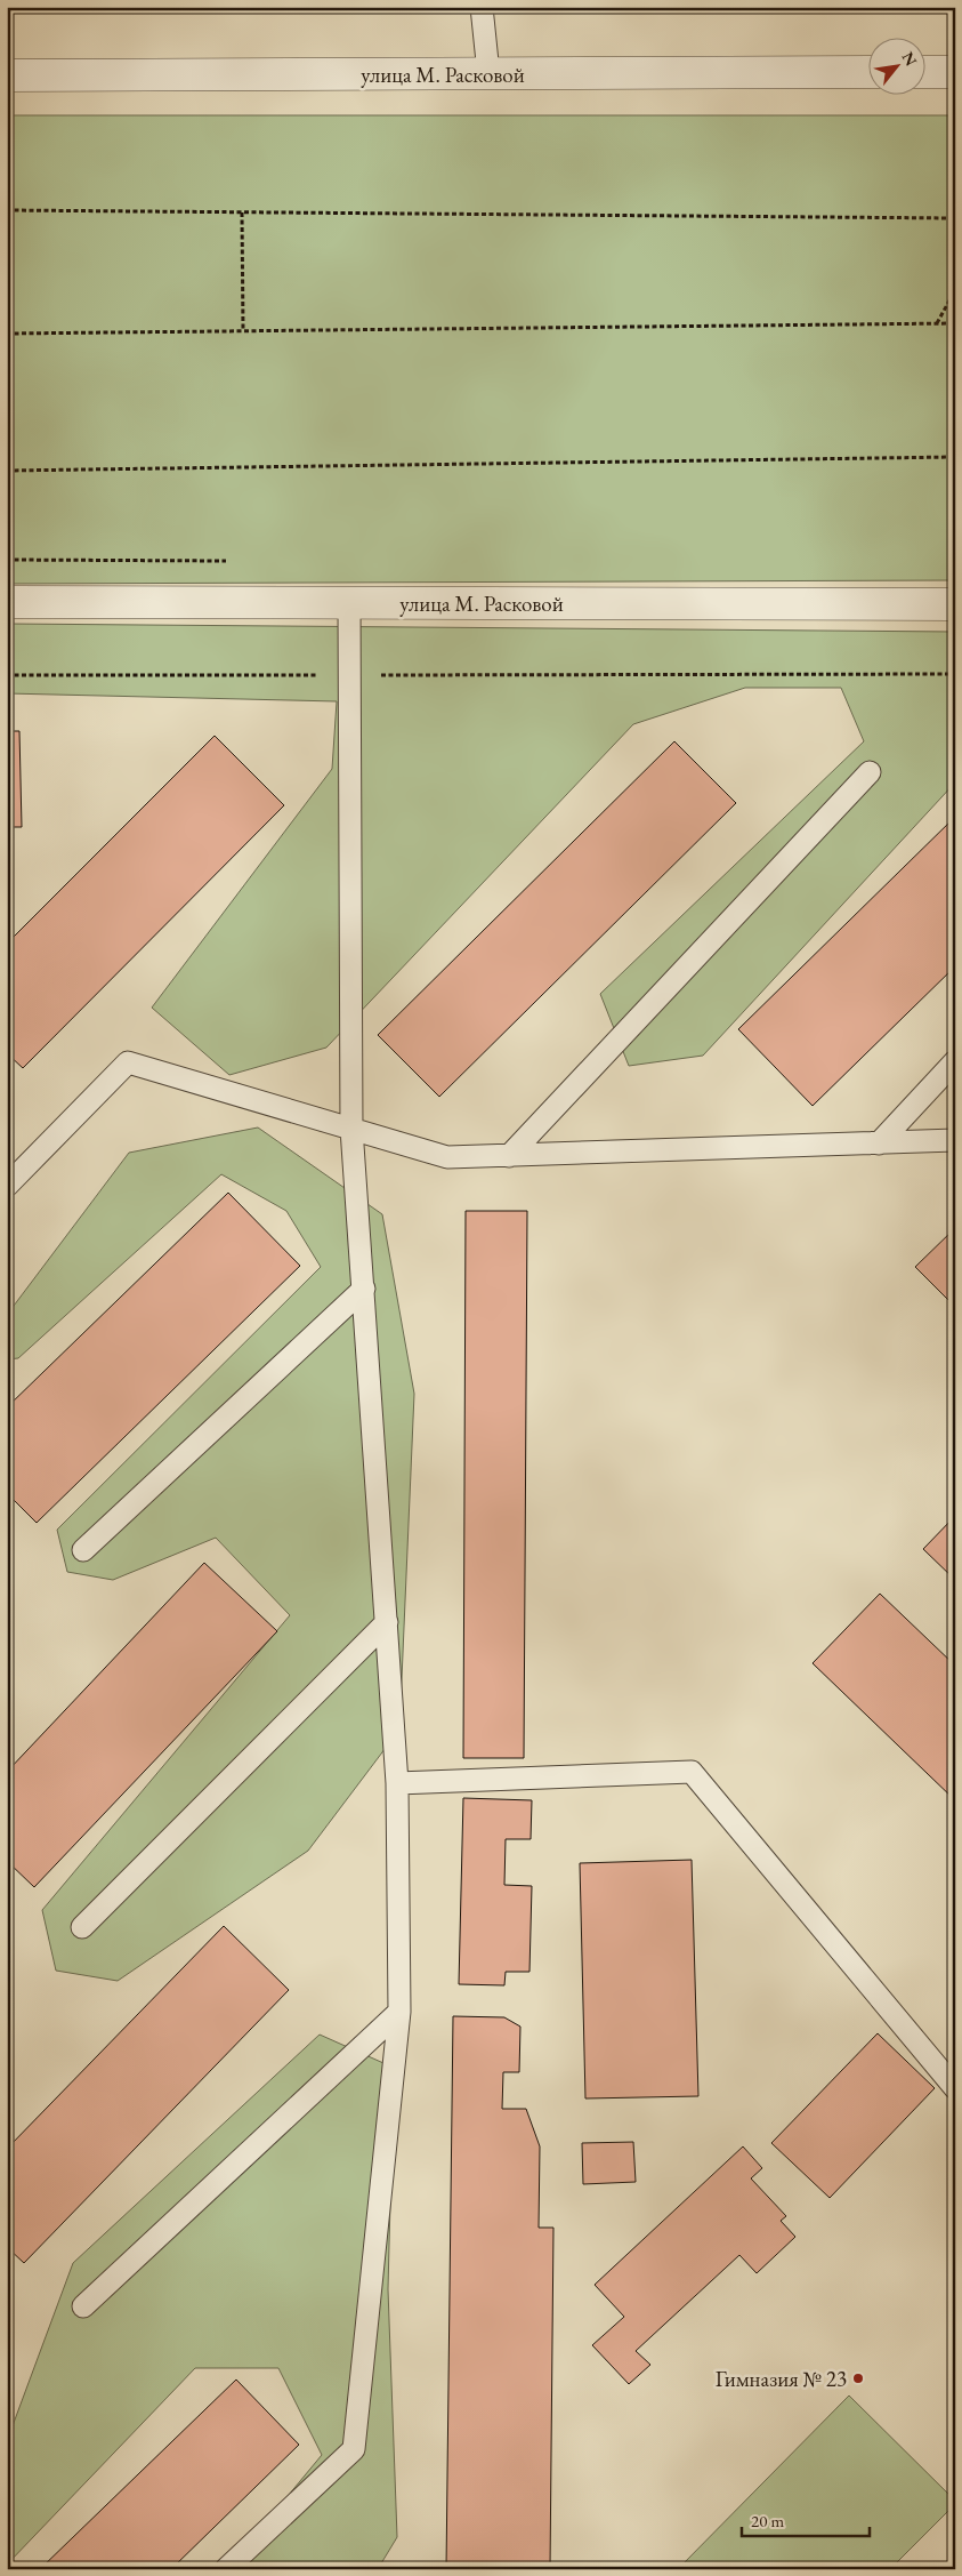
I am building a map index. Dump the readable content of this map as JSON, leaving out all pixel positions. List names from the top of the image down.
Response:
{
  "streets": {
    "street": ["улица М. Расковой"]
  },
  "places": ["Гимназия № 23"],
  "scale_bar": "20 m",
  "north": "top right"
}
